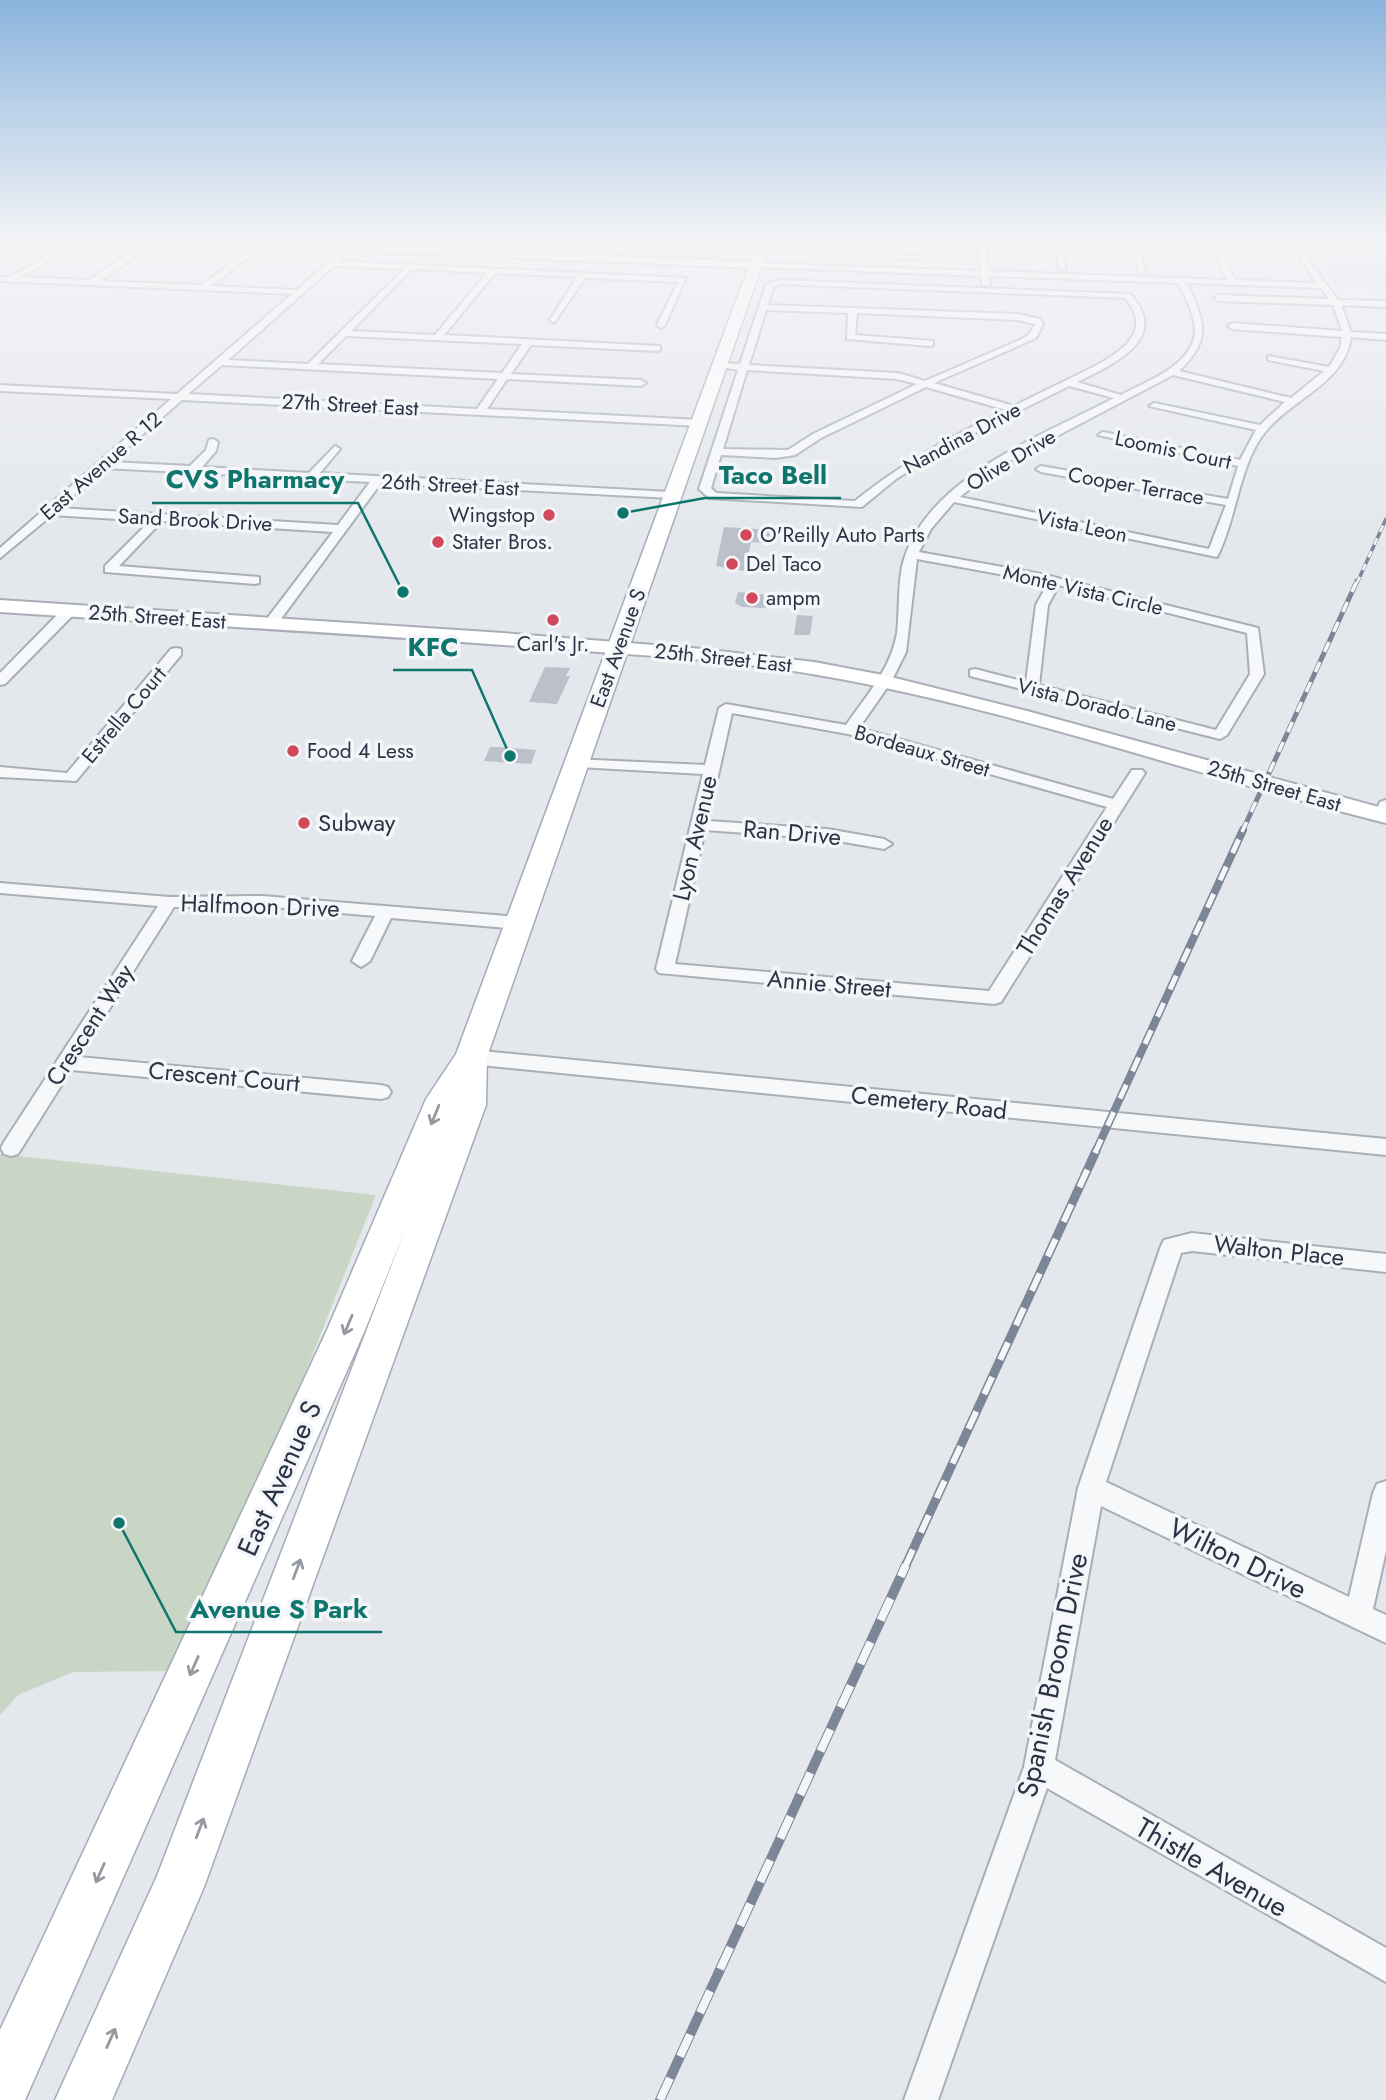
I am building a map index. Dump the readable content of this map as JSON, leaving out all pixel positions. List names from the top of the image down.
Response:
{
  "streets": {
    "main road": ["25th Street East", "East Avenue S"],
    "street": [
      "27th Street East",
      "Nandina Drive",
      "Loomis Court",
      "Olive Drive",
      "East Avenue R 12",
      "26th Street East",
      "Cooper Terrace",
      "Sand Brook Drive",
      "Vista Leon",
      "Monte Vista Circle",
      "Vista Dorado Lane",
      "Estrella Court",
      "Bordeaux Street",
      "Ran Drive",
      "Lyon Avenue",
      "Thomas Avenue",
      "Halfmoon Drive",
      "Annie Street",
      "Crescent Way",
      "Crescent Court",
      "Cemetery Road",
      "Walton Place",
      "Wilton Drive",
      "Spanish Broom Drive",
      "Thistle Avenue"
    ]
  },
  "crossings": [
    ["27th Street East", "East Avenue R 12"],
    ["27th Street East", "East Avenue S"],
    ["Olive Drive", "Vista Leon"],
    ["Olive Drive", "Monte Vista Circle"],
    ["Olive Drive", "25th Street East"],
    ["Olive Drive", "Bordeaux Street"],
    ["East Avenue R 12", "26th Street East"],
    ["East Avenue R 12", "Sand Brook Drive"],
    ["26th Street East", "East Avenue S"],
    ["Cooper Terrace", "Vista Leon"],
    ["Monte Vista Circle", "Vista Dorado Lane"],
    ["25th Street East", "East Avenue S"],
    ["East Avenue S", "Halfmoon Drive"],
    ["East Avenue S", "Cemetery Road"],
    ["Bordeaux Street", "Lyon Avenue"],
    ["Bordeaux Street", "Thomas Avenue"],
    ["Ran Drive", "Lyon Avenue"],
    ["Lyon Avenue", "Annie Street"],
    ["Thomas Avenue", "Annie Street"],
    ["Halfmoon Drive", "Crescent Way"],
    ["Crescent Way", "Crescent Court"],
    ["Walton Place", "Spanish Broom Drive"],
    ["Wilton Drive", "Spanish Broom Drive"],
    ["Spanish Broom Drive", "Thistle Avenue"]
  ],
  "places": [
    "Taco Bell",
    "Wingstop",
    "O'Reilly Auto Parts",
    "Stater Bros.",
    "Del Taco",
    "CVS Pharmacy",
    "ampm",
    "Carl's Jr.",
    "Food 4 Less",
    "KFC",
    "Subway",
    "Avenue S Park"
  ]
}
